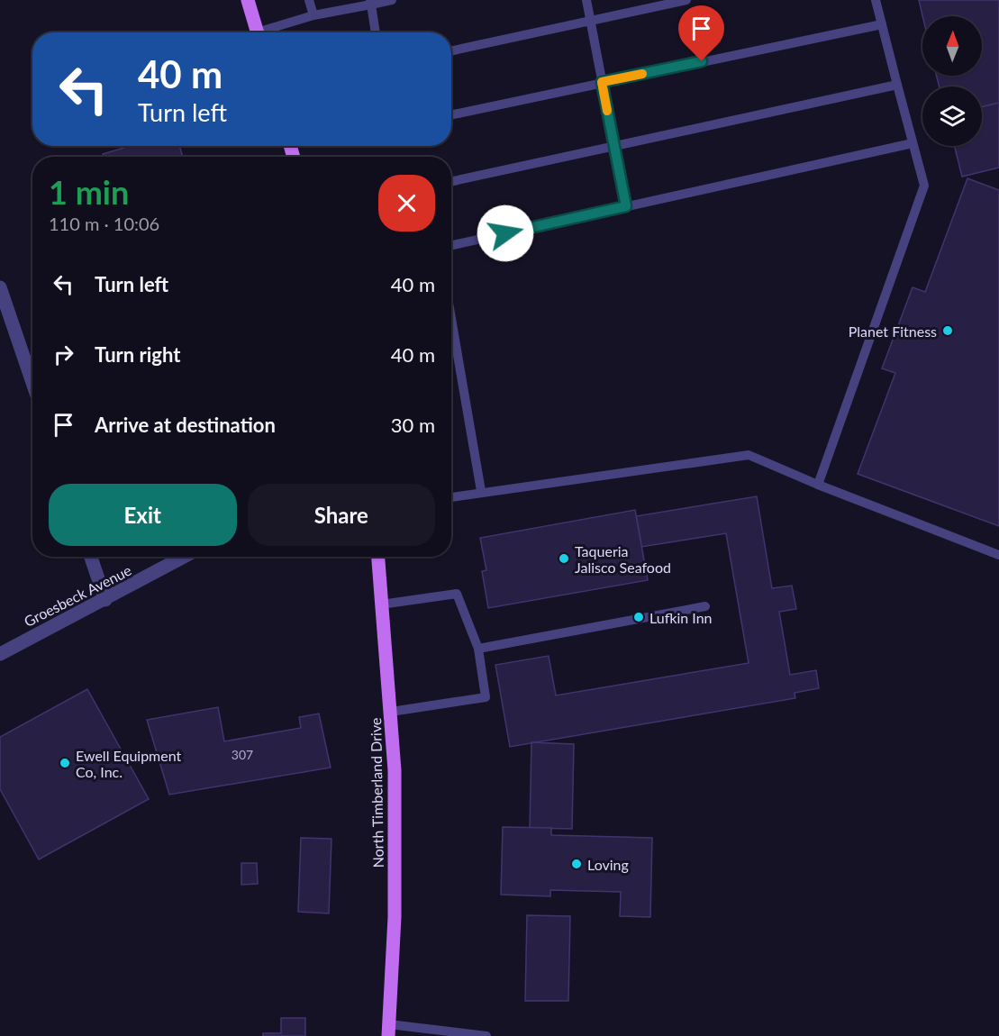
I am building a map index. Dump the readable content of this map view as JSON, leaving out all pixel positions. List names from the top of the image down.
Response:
{
  "streets": {
    "main road": ["North Timberland Drive"],
    "street": ["Groesbeck Avenue"]
  },
  "places": [
    "Planet Fitness",
    "Taqueria Jalisco Seafood",
    "Lufkin Inn",
    "Ewell Equipment Co, Inc.",
    "Loving"
  ],
  "house_numbers": ["307"],
  "north": "top",
  "page": {
    "turn": ["40 m", "Turn left"],
    "heading": ["1 min", "110 m · 10:06"],
    "list": [
      {
        "name": "Turn left",
        "value": "40 m"
      },
      {
        "name": "Turn right",
        "value": "40 m"
      },
      {
        "name": "Arrive at destination",
        "value": "30 m"
      }
    ],
    "buttons": ["Exit", "Share"]
  }
}
